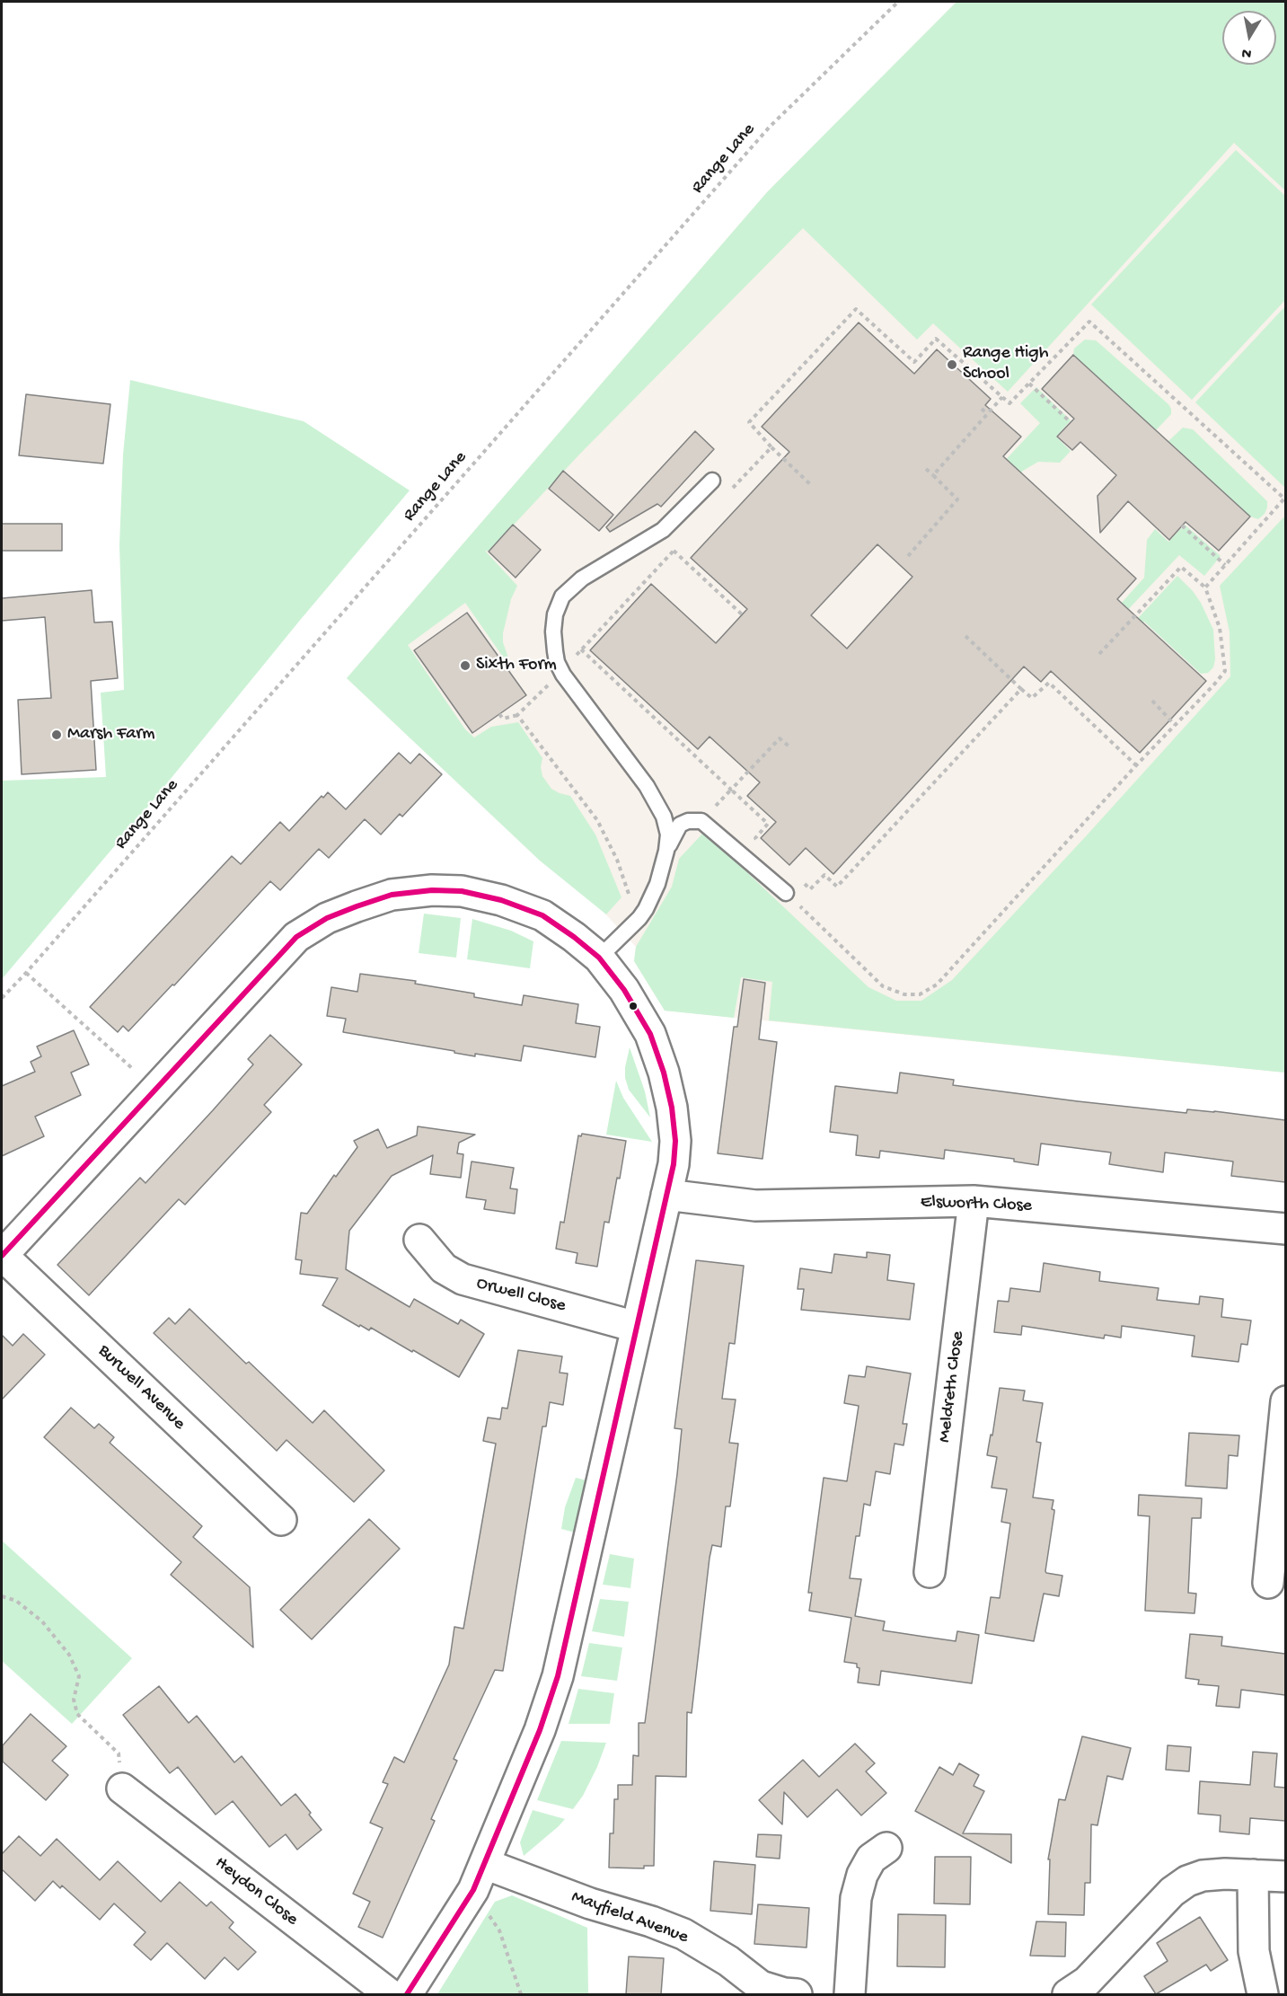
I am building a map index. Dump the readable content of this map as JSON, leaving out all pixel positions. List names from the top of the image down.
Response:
{
  "streets": {
    "street": [
      "Elsworth Close",
      "Orwell Close",
      "Meldreth Close",
      "Burwell Avenue",
      "Heydon Close",
      "Mayfield Avenue"
    ],
    "path": ["Range Lane"]
  },
  "crossings": [
    ["Elsworth Close", "Meldreth Close"]
  ],
  "places": ["Range High School", "Sixth Form", "Marsh Farm"],
  "north": "bottom"
}
